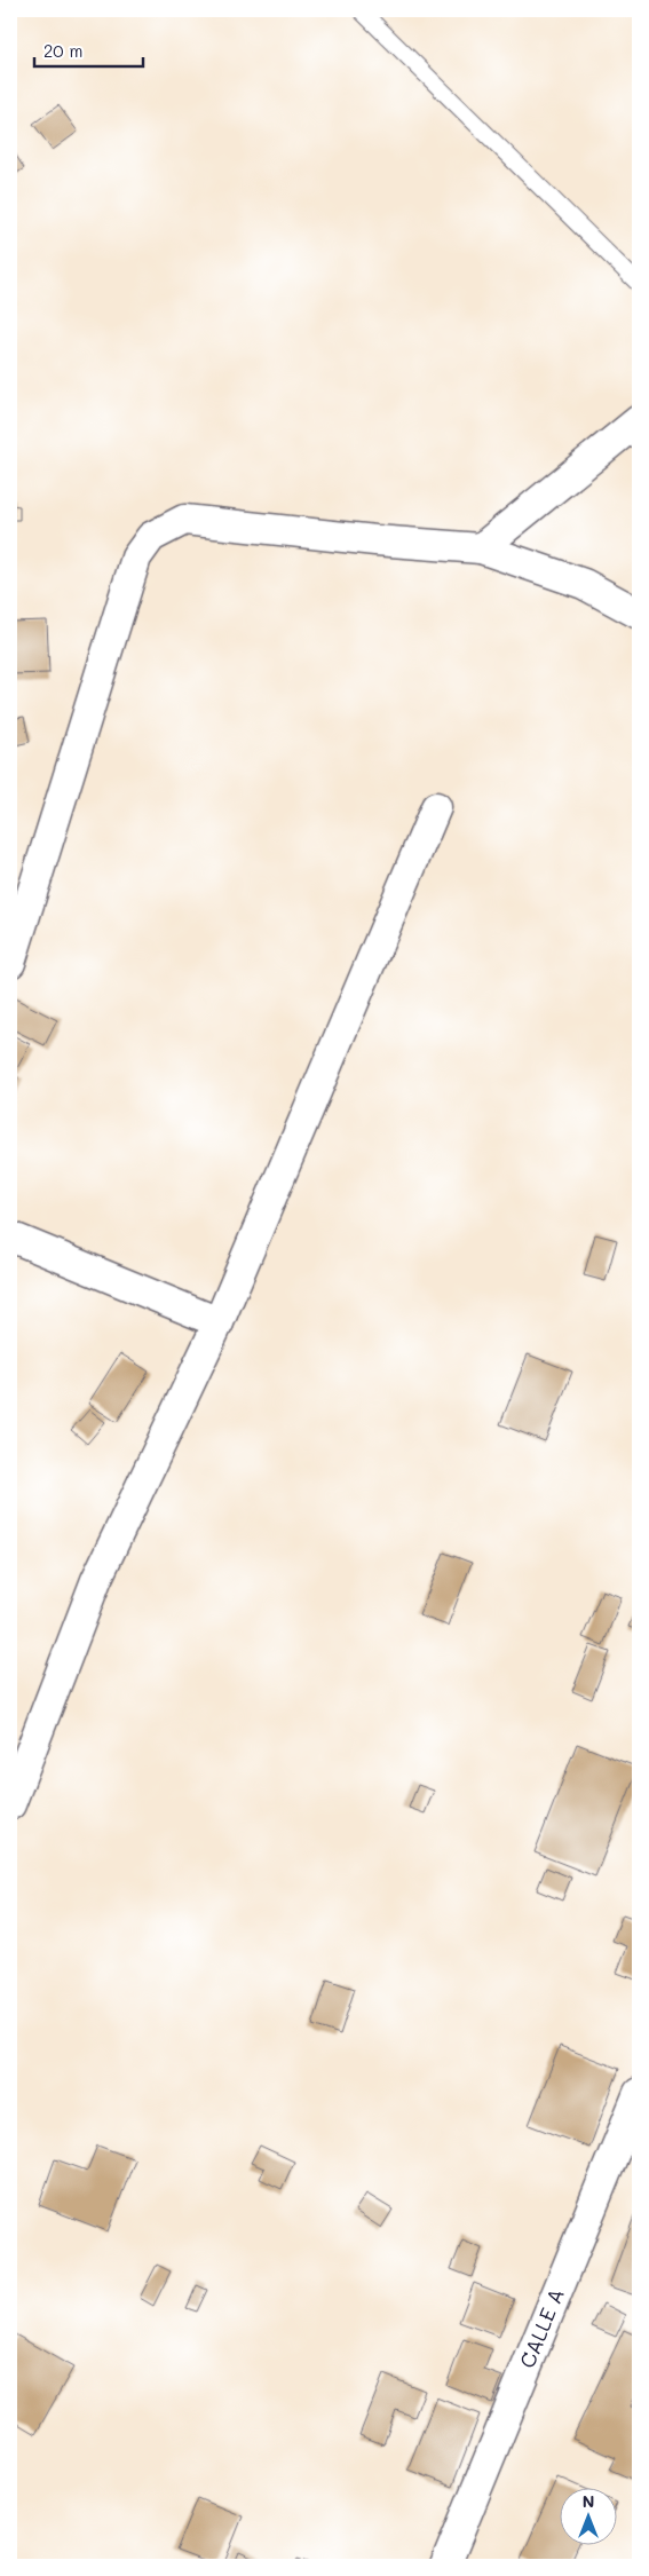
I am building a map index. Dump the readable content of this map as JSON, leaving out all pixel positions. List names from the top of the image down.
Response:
{
  "streets": {
    "street": ["CALLE A"]
  },
  "scale_bar": "20 m",
  "north": "top"
}
